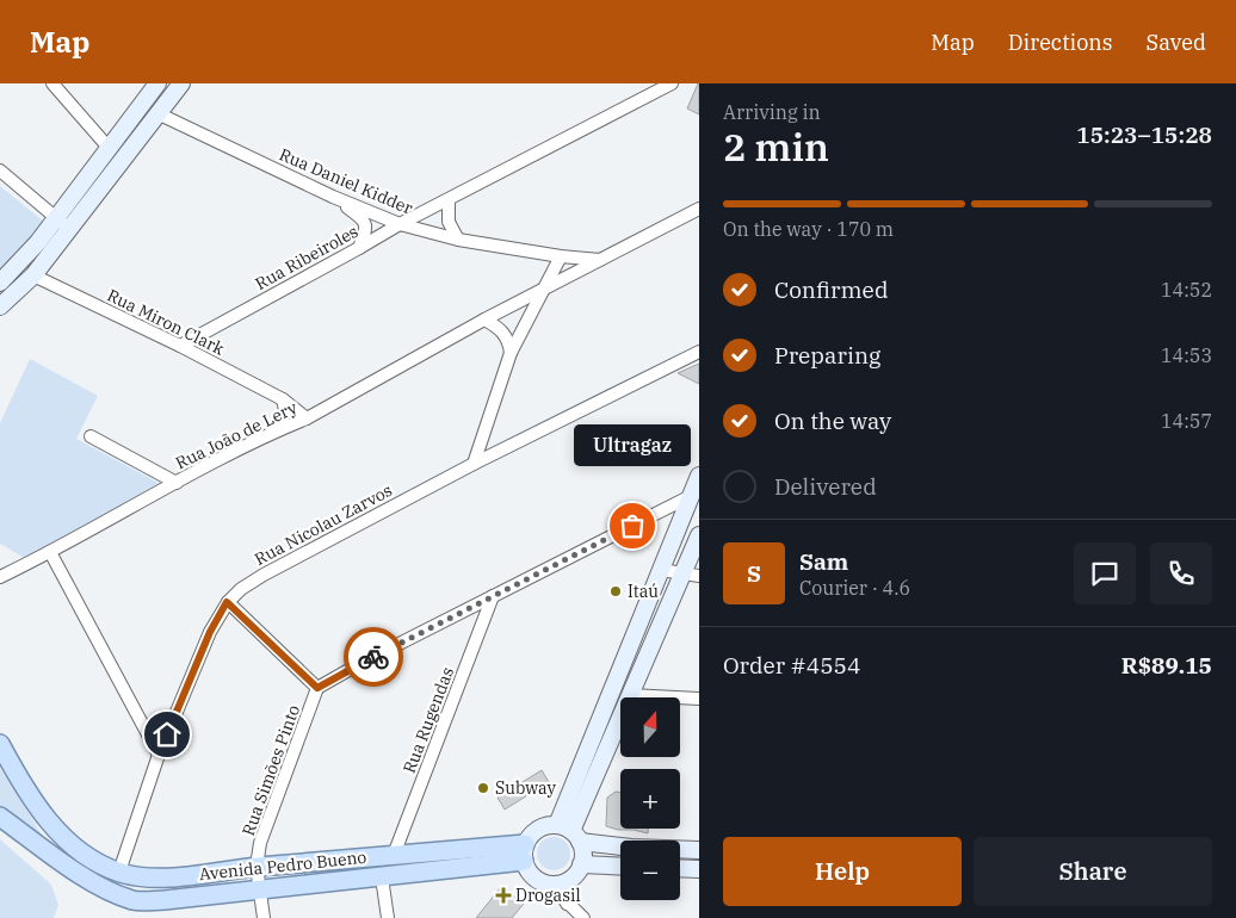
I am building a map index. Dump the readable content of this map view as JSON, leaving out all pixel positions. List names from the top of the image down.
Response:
{
  "streets": {
    "main road": ["Avenida Pedro Bueno"],
    "street": [
      "Rua Daniel Kidder",
      "Rua Ribeiroles",
      "Rua Miron Clark",
      "Rua João de Lery",
      "Rua Nicolau Zarvos",
      "Rua Rugendas",
      "Rua Simões Pinto"
    ]
  },
  "crossings": [
    ["Rua Daniel Kidder", "Rua Ribeiroles"],
    ["Rua Daniel Kidder", "Rua João de Lery"],
    ["Rua Ribeiroles", "Rua Miron Clark"],
    ["Rua Miron Clark", "Rua João de Lery"],
    ["Rua Nicolau Zarvos", "Avenida Pedro Bueno"],
    ["Rua Rugendas", "Avenida Pedro Bueno"],
    ["Rua Simões Pinto", "Avenida Pedro Bueno"]
  ],
  "places": {
    "other": ["Ultragaz", "Itaú", "Subway"],
    "health": ["Drogasil"]
  },
  "north": "top",
  "page": {
    "header": "Map",
    "nav": ["Map", "Directions", "Saved"],
    "heading": ["2 min", "Arriving in", "15:23–15:28"],
    "panel": [
      "Sam",
      "Courier · 4.6",
      "Order #4554",
      "R$89.15"
    ],
    "bar": "On the way · 170 m",
    "list": [
      ["Confirmed", "14:52"],
      ["Preparing", "14:53"],
      ["On the way", "14:57"],
      "Delivered"
    ],
    "bubble": "Ultragaz",
    "round": "S",
    "map_buttons": ["+", "−"],
    "buttons": ["Help", "Share"]
  }
}
